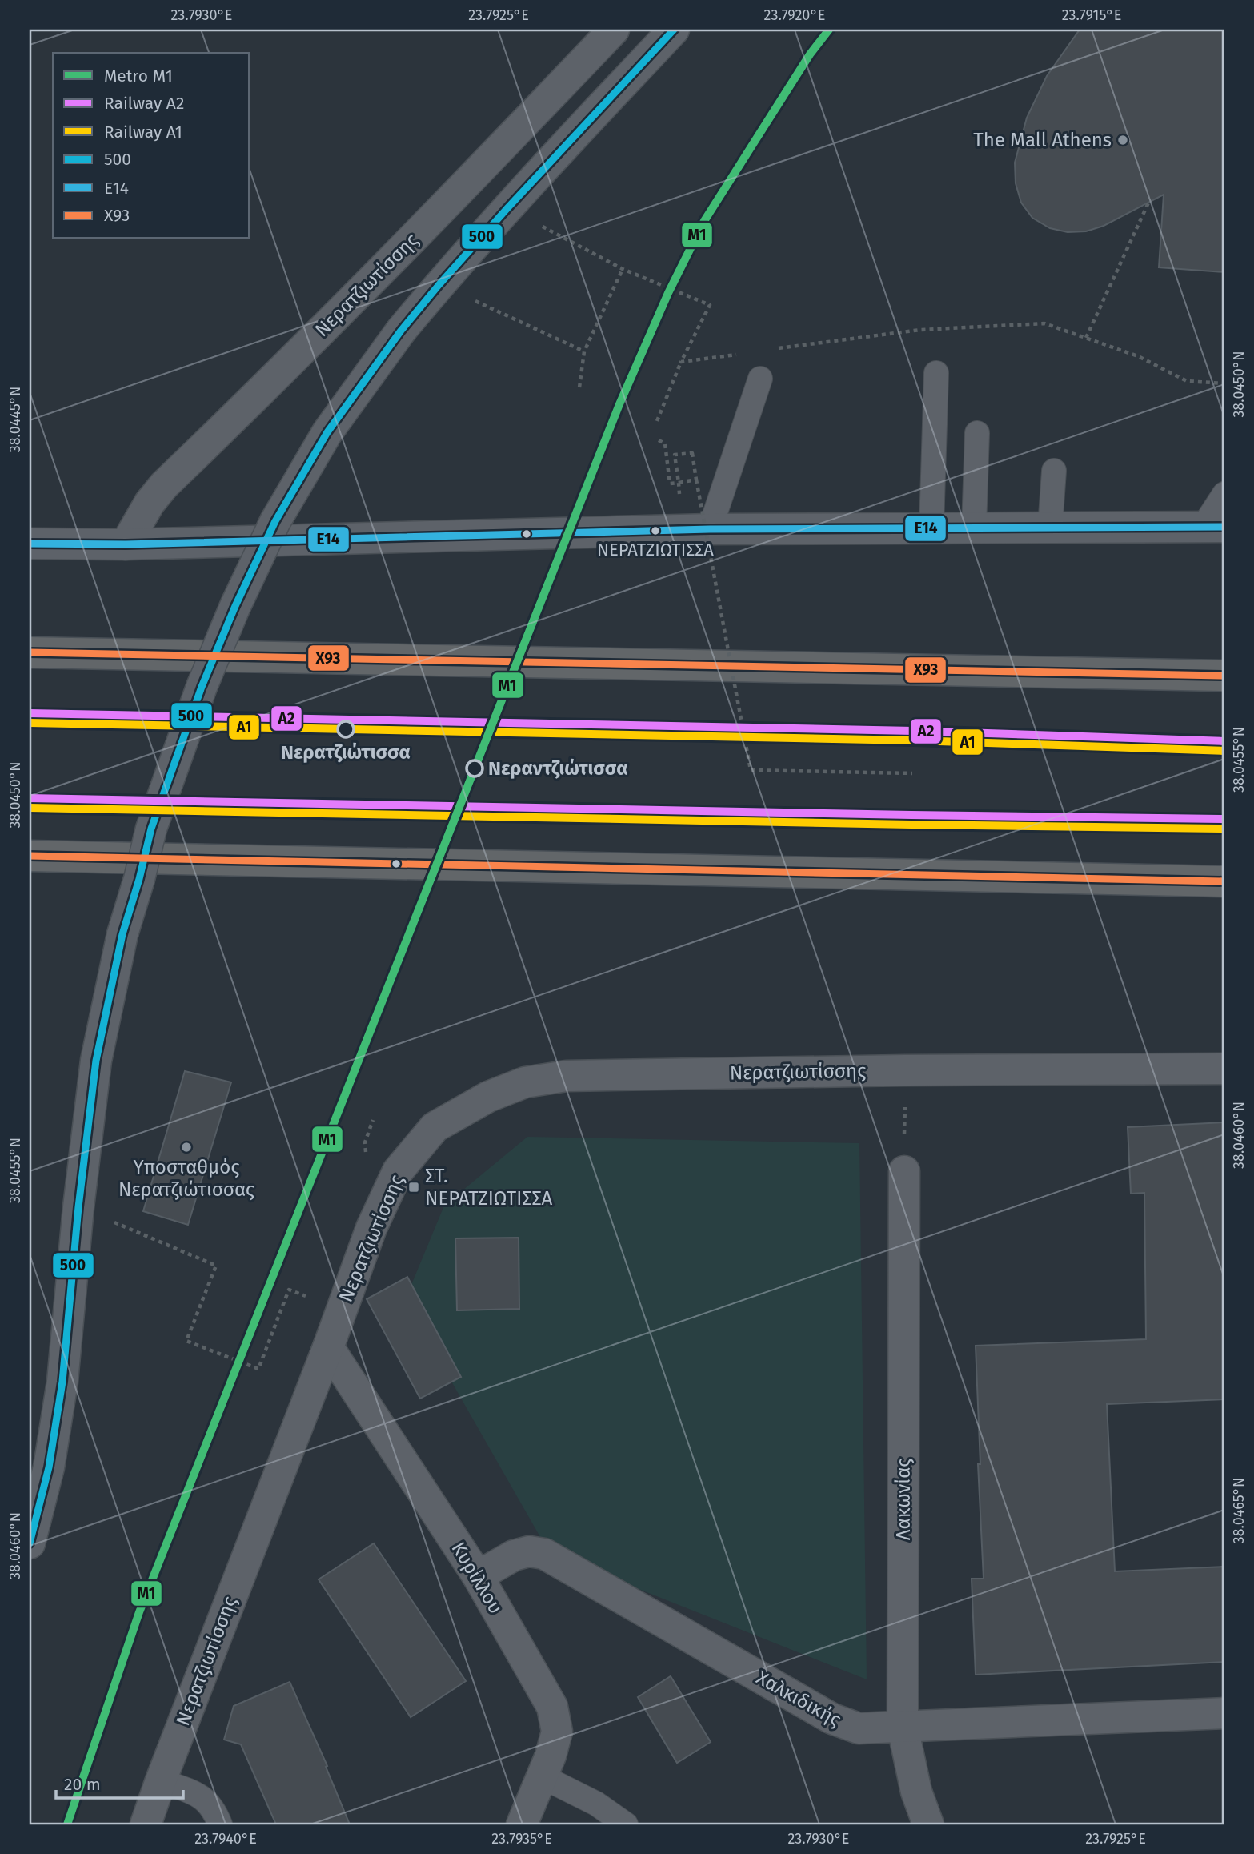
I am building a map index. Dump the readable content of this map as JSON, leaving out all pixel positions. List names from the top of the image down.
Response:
{
  "streets": {
    "street": [
      "Νερατζιωτίσσης",
      "Λακωνίας",
      "Κυρίλλου",
      "Χαλκιδικής"
    ]
  },
  "crossings": [
    ["Νερατζιωτίσσης", "Κυρίλλου"],
    ["Λακωνίας", "Χαλκιδικής"],
    ["Κυρίλλου", "Χαλκιδικής"]
  ],
  "places": {
    "other": [
      "The Mall Athens",
      "ΝΕΡΑΤΖΙΩΤΙΣΣΑ",
      "Νερατζιώτισσα",
      "Νεραντζιώτισσα",
      "Υποσταθμός Νερατζιώτισσας"
    ],
    "transit": ["ΣΤ. ΝΕΡΑΤΖΙΩΤΙΣΣΑ"]
  },
  "lines": [
    "metro line Μ1",
    "transit line 500",
    "transit line Ε14",
    "transit line X93",
    "rail line A2",
    "rail line A1"
  ],
  "legend": [
    "Metro Μ1",
    "Railway A2",
    "Railway A1",
    "500",
    "Ε14",
    "X93"
  ],
  "scale_bar": "20 m",
  "coordinates": [
    "23.7930°E",
    "23.7925°E",
    "23.7920°E",
    "23.7915°E",
    "38.0450°N",
    "38.0445°N",
    "38.0455°N",
    "38.0460°N",
    "38.0465°N",
    "23.7940°E",
    "23.7935°E"
  ]
}
